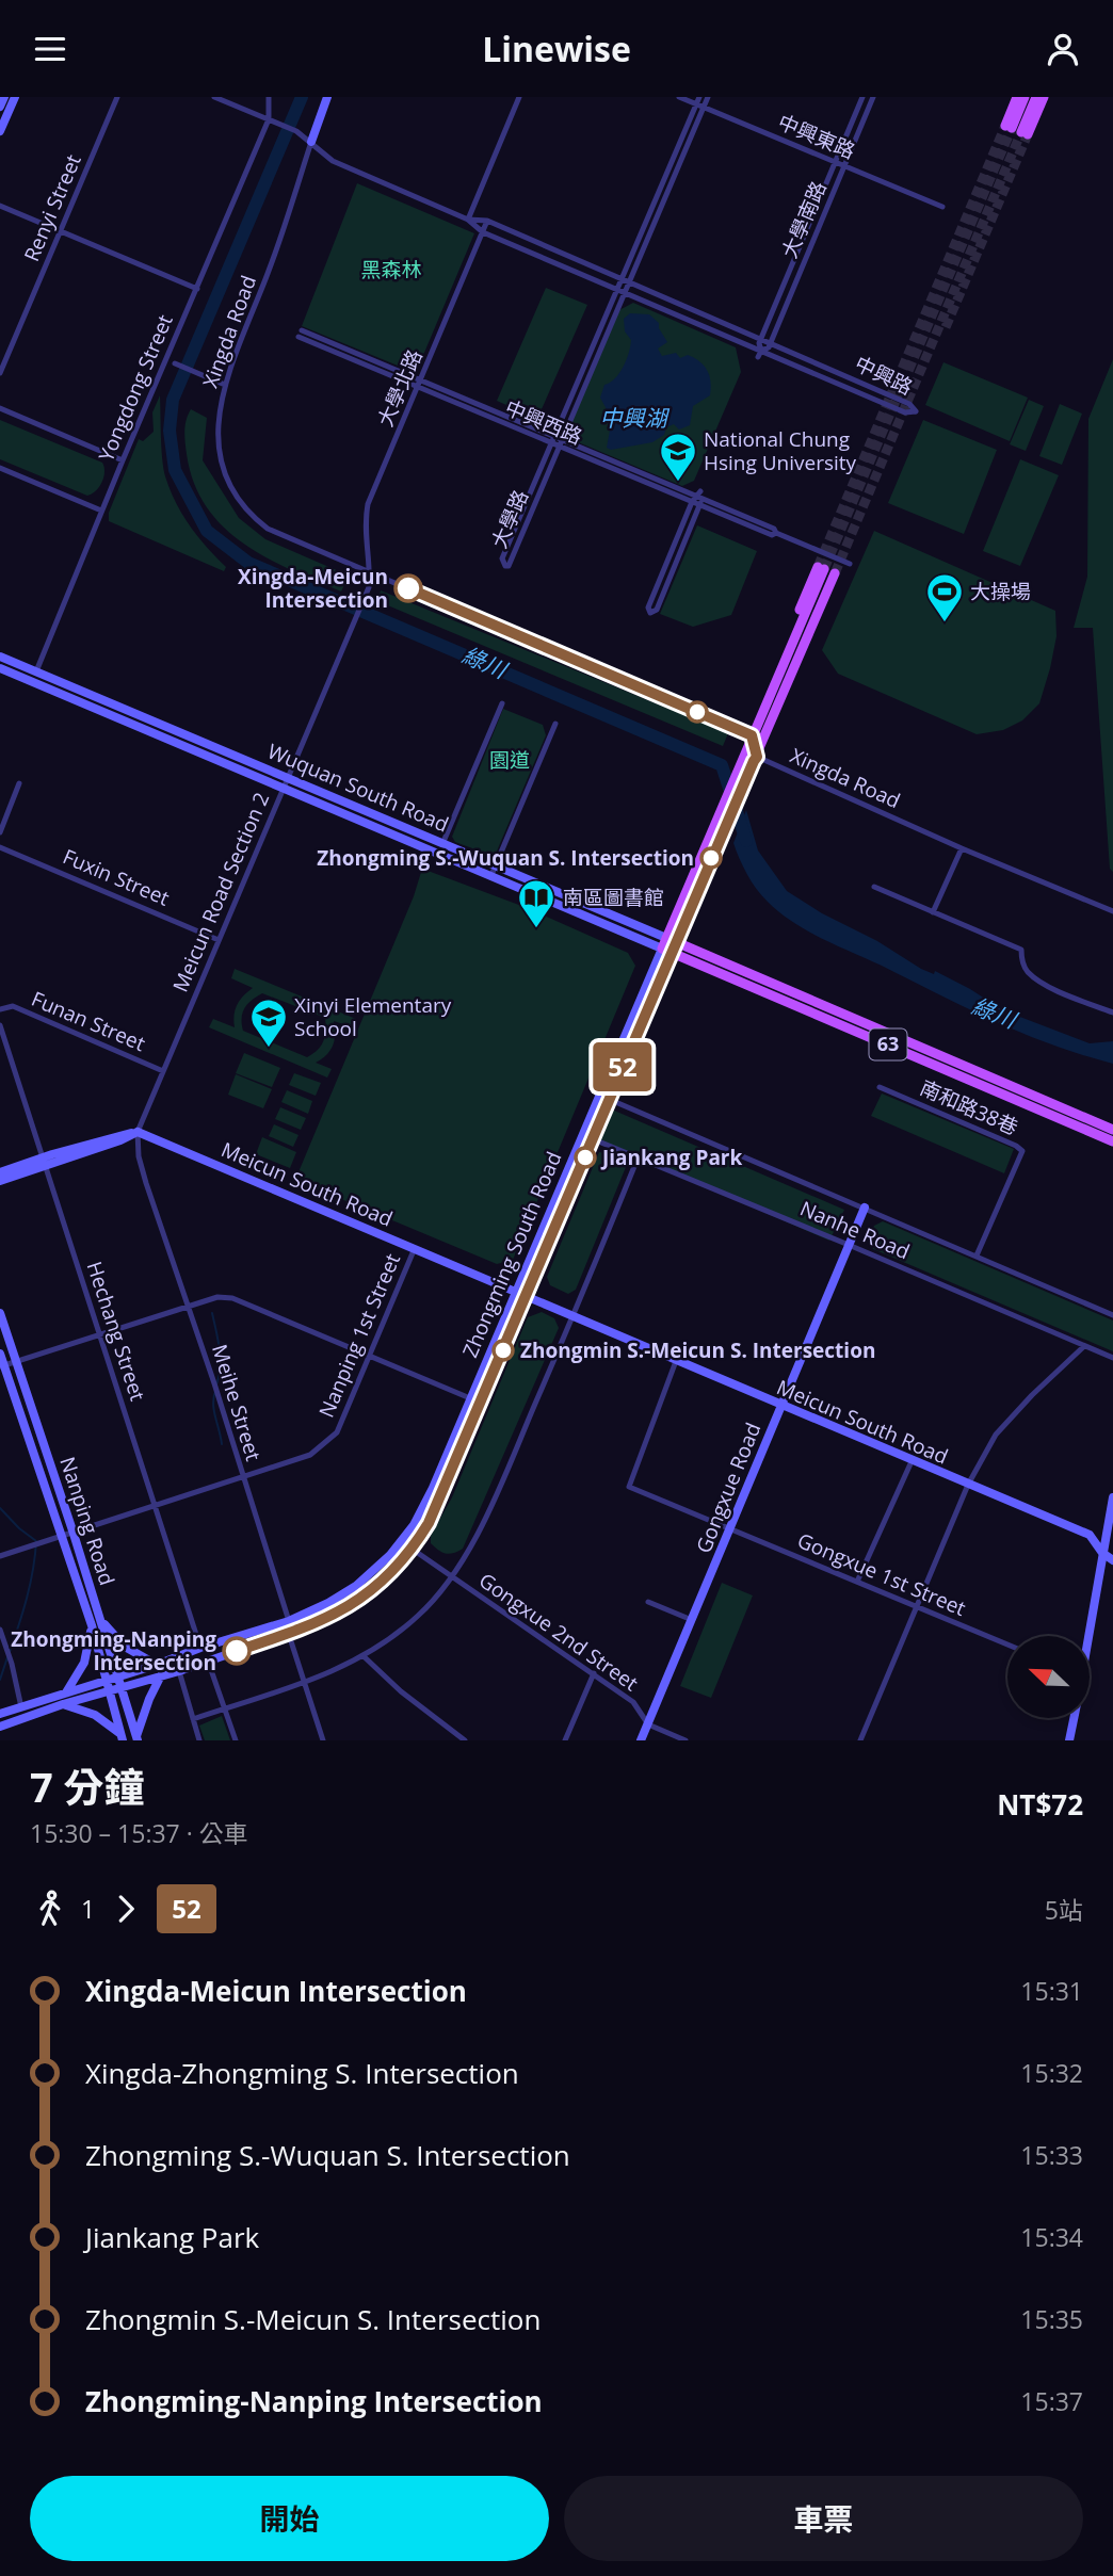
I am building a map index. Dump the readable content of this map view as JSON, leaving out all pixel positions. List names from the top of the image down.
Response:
{
  "streets": {
    "main road": [
      "Xingda Road",
      "Wuquan South Road",
      "63",
      "Meicun South Road",
      "Zhongming South Road",
      "Gongxue Road",
      "Nanping Road"
    ],
    "street": [
      "中興東路",
      "Renyi Street",
      "大學南路",
      "中興路",
      "Yongdong Street",
      "大學北路",
      "中興西路",
      "大學路",
      "Fuxin Street",
      "Meicun Road Section 2",
      "Funan Street",
      "南和路38巷",
      "Nanhe Road",
      "Hechang Street",
      "Nanping 1st Street",
      "Meihe Street",
      "Gongxue 1st Street",
      "Gongxue 2nd Street"
    ]
  },
  "crossings": [
    ["中興東路", "大學南路"],
    ["中興東路", "大學路"],
    ["大學南路", "中興路"],
    ["Xingda Road", "中興路"],
    ["Xingda Road", "大學北路"],
    ["Xingda Road", "Meicun Road Section 2"],
    ["Xingda Road", "Zhongming South Road"],
    ["中興路", "Yongdong Street"],
    ["中興路", "大學北路"],
    ["中興路", "大學路"],
    ["Yongdong Street", "Wuquan South Road"],
    ["大學北路", "中興西路"],
    ["大學北路", "Meicun Road Section 2"],
    ["中興西路", "大學路"],
    ["Wuquan South Road", "Meicun Road Section 2"],
    ["Wuquan South Road", "Zhongming South Road"],
    ["Fuxin Street", "Meicun Road Section 2"],
    ["Meicun Road Section 2", "Funan Street"],
    ["Meicun Road Section 2", "Meicun South Road"],
    ["Meicun Road Section 2", "Meihe Street"],
    ["南和路38巷", "Nanhe Road"],
    ["Meicun South Road", "Zhongming South Road"],
    ["Meicun South Road", "Nanping 1st Street"],
    ["Meicun South Road", "Meihe Street"],
    ["Meicun South Road", "Gongxue Road"],
    ["Meicun South Road", "Gongxue 1st Street"],
    ["Nanhe Road", "Zhongming South Road"],
    ["Nanhe Road", "Gongxue Road"],
    ["Zhongming South Road", "Hechang Street"],
    ["Zhongming South Road", "Meihe Street"],
    ["Zhongming South Road", "Nanping Road"],
    ["Zhongming South Road", "Gongxue 2nd Street"],
    ["Hechang Street", "Nanping 1st Street"],
    ["Nanping 1st Street", "Meihe Street"],
    ["Nanping 1st Street", "Nanping Road"],
    ["Gongxue Road", "Gongxue 1st Street"],
    ["Gongxue Road", "Gongxue 2nd Street"]
  ],
  "water": ["中興湖", "綠川"],
  "parks": ["黑森林", "園道"],
  "places": {
    "school or university": ["National Chung Hsing University", "Xinyi Elementary School"],
    "other": [
      "Xingda-Meicun Intersection",
      "Zhongming S.-Wuquan S. Intersection",
      "Jiankang Park",
      "Zhongmin S.-Meicun S. Intersection",
      "Zhongming-Nanping Intersection"
    ],
    "sports": ["大操場"],
    "library": ["南區圖書館"]
  },
  "lines": ["bus line 52"],
  "north": "top left",
  "page": {
    "header": "Linewise",
    "on_map": "52",
    "heading": ["7 分鐘", "15:30 – 15:37 · 公車", "NT$72"],
    "legs": ["1", "52", "5站"],
    "list": [
      {
        "name": "Xingda-Meicun Intersection",
        "value": "15:31"
      },
      {
        "name": "Xingda-Zhongming S. Intersection",
        "value": "15:32"
      },
      {
        "name": "Zhongming S.-Wuquan S. Intersection",
        "value": "15:33"
      },
      {
        "name": "Jiankang Park",
        "value": "15:34"
      },
      {
        "name": "Zhongmin S.-Meicun S. Intersection",
        "value": "15:35"
      },
      {
        "name": "Zhongming-Nanping Intersection",
        "value": "15:37"
      }
    ],
    "buttons": ["開始", "車票"]
  }
}
